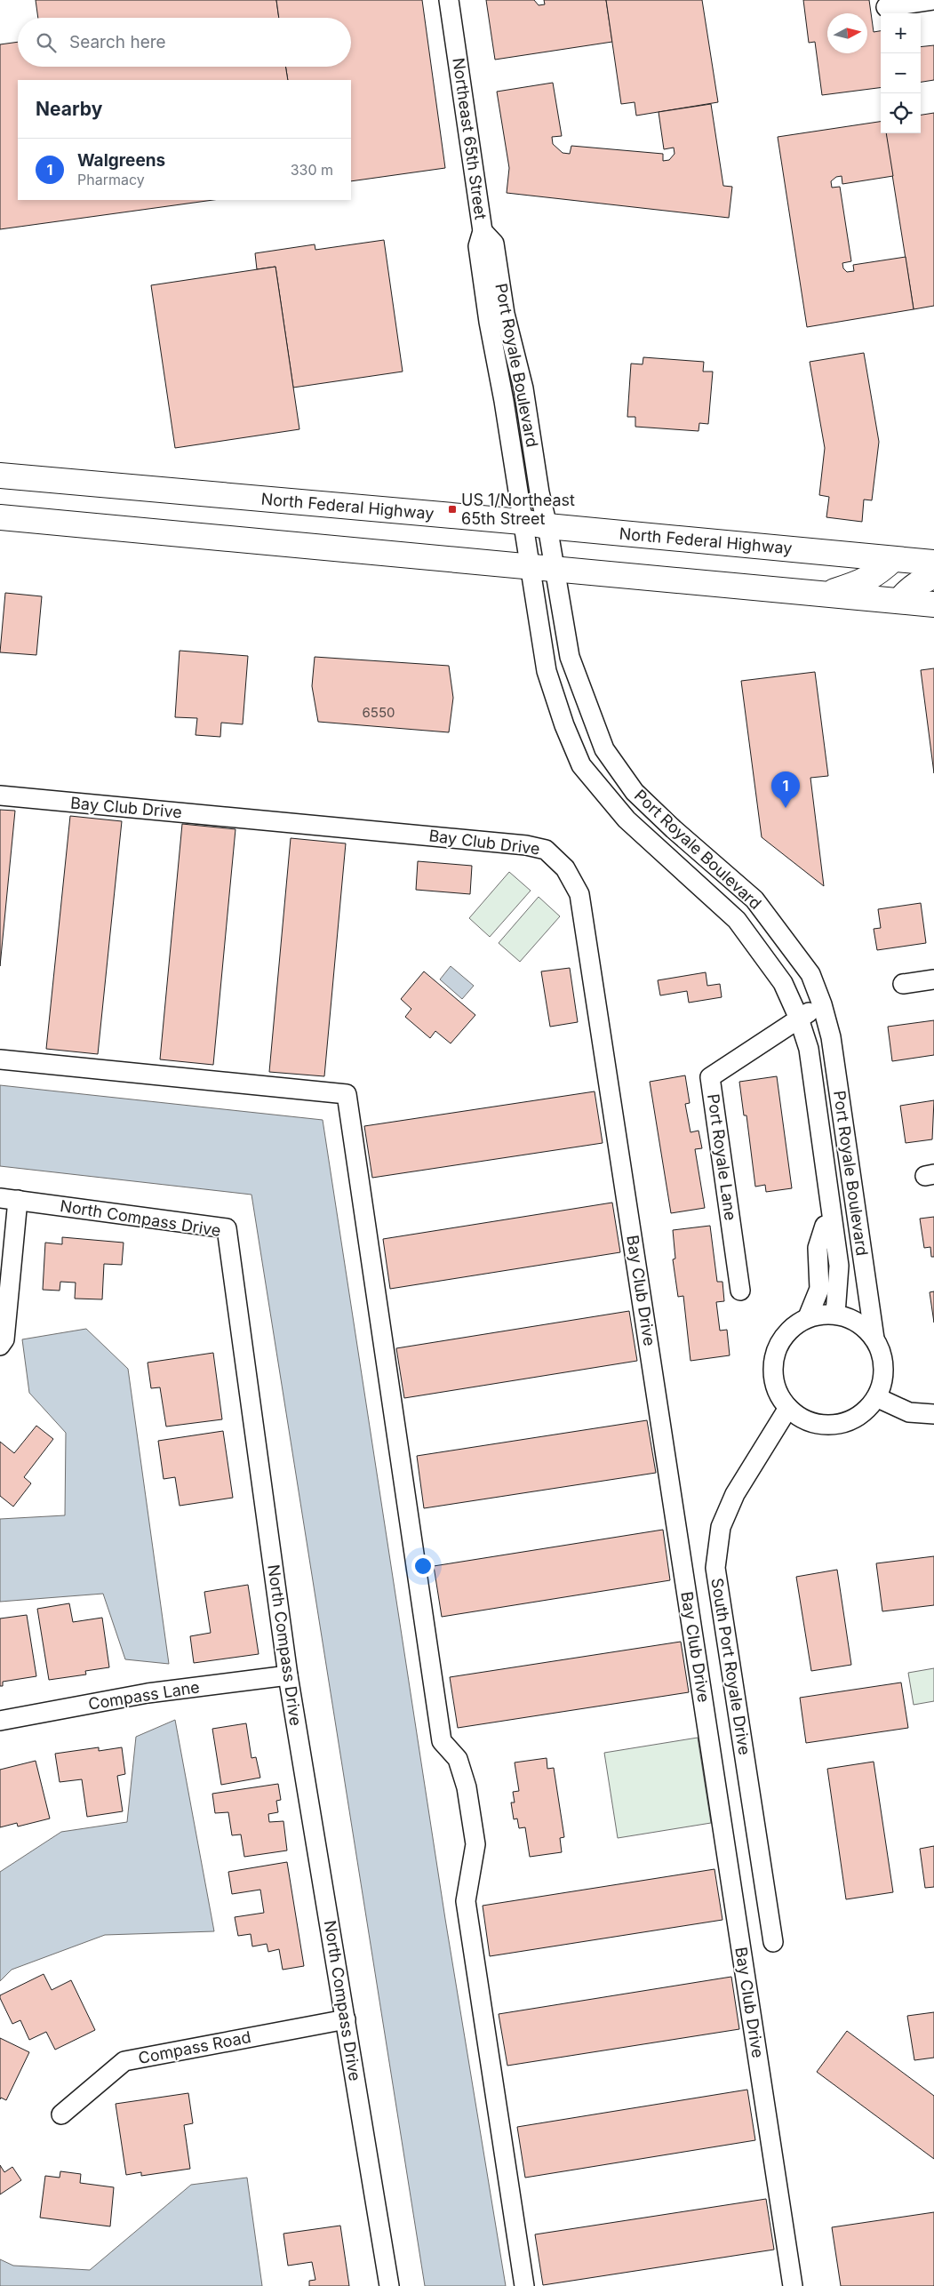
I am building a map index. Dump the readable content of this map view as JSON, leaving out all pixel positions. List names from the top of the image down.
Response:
{
  "streets": {
    "main road": ["North Federal Highway"],
    "street": [
      "Northeast 65th Street",
      "Port Royale Boulevard",
      "Bay Club Drive",
      "Port Royale Lane",
      "North Compass Drive",
      "South Port Royale Drive",
      "Compass Lane",
      "Compass Road"
    ]
  },
  "crossings": [
    ["Northeast 65th Street", "Port Royale Boulevard"],
    ["Northeast 65th Street", "North Federal Highway"],
    ["Port Royale Boulevard", "North Federal Highway"],
    ["Port Royale Boulevard", "Port Royale Lane"],
    ["Port Royale Boulevard", "South Port Royale Drive"],
    ["North Compass Drive", "Compass Lane"],
    ["North Compass Drive", "Compass Road"]
  ],
  "places": {
    "transit": ["US 1/Northeast 65th Street"]
  },
  "house_numbers": ["6550"],
  "north": "right",
  "page": {
    "map_buttons": ["+", "−"],
    "search": "Search here",
    "heading": "Nearby",
    "list": [
      {
        "mark": "1",
        "name": "Walgreens",
        "note": "Pharmacy",
        "value": "330 m"
      }
    ],
    "pins": "1"
  }
}
